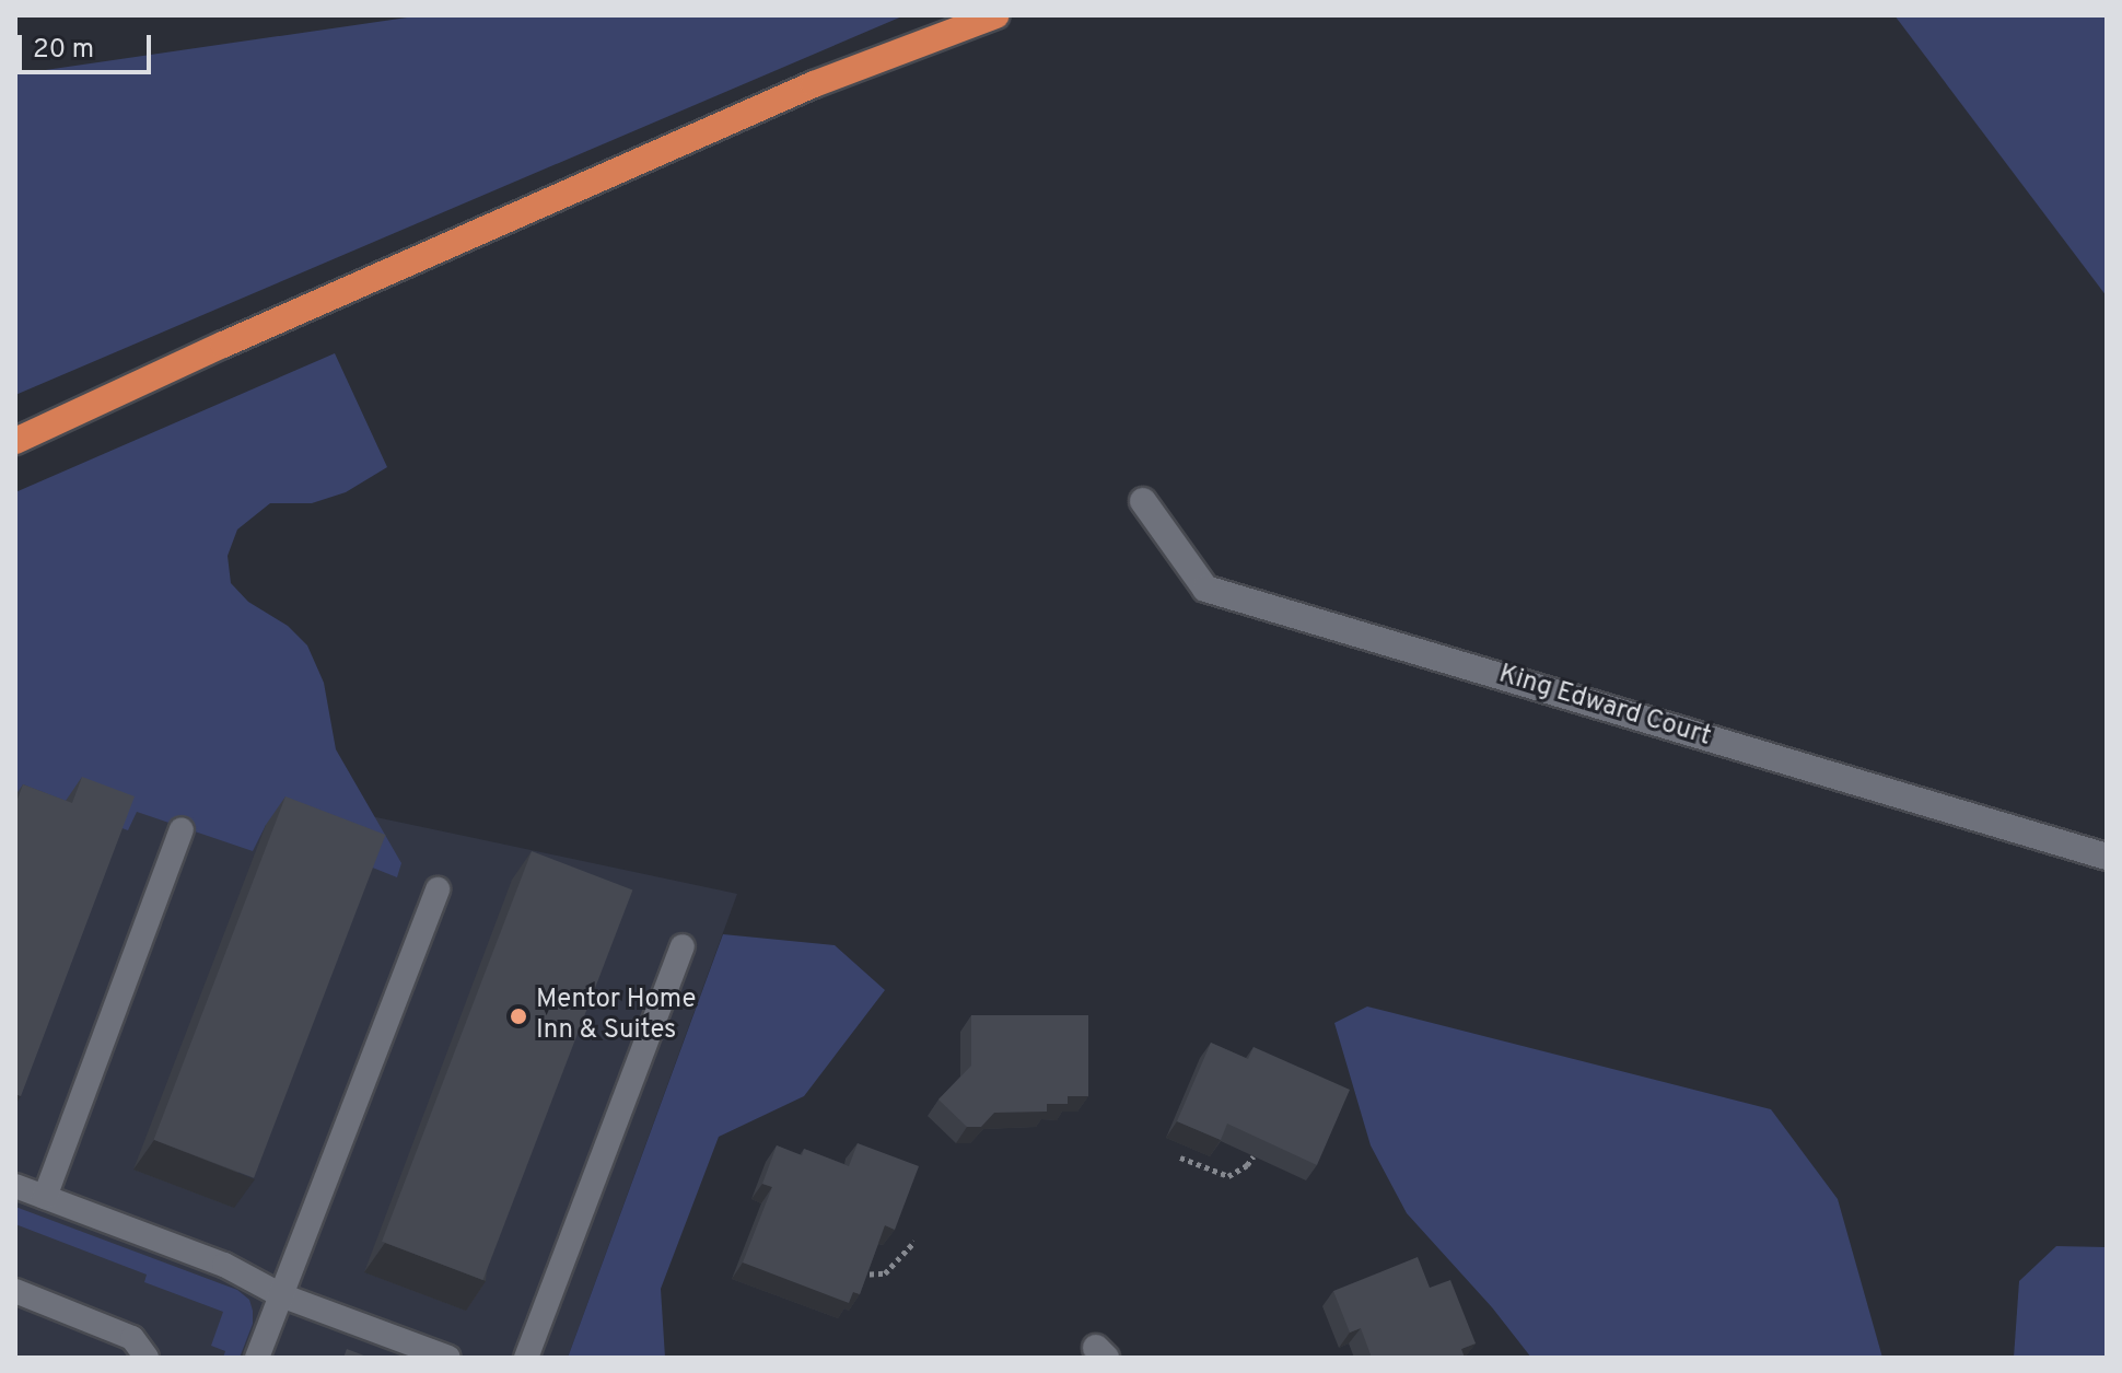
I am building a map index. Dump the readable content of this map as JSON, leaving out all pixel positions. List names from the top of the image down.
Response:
{
  "streets": {
    "street": ["King Edward Court"]
  },
  "places": ["Mentor Home Inn & Suites"],
  "scale_bar": "20 m"
}
